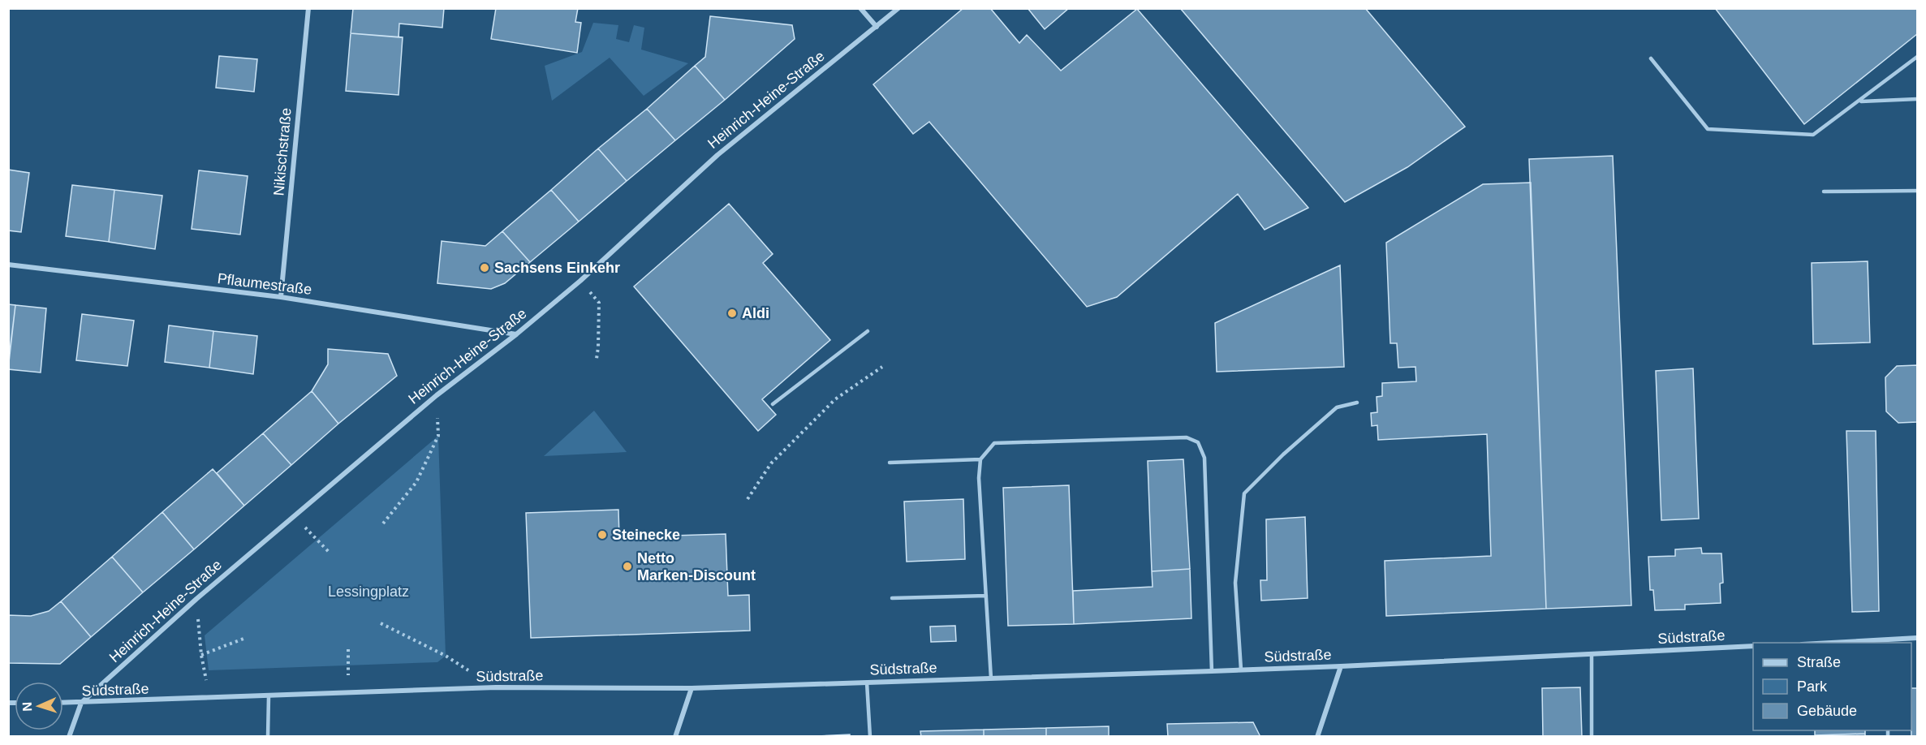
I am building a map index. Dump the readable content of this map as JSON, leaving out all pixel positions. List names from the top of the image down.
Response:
{
  "streets": {
    "street": [
      "Heinrich-Heine-Straße",
      "Nikischstraße",
      "Pflaumestraße",
      "Südstraße"
    ]
  },
  "crossings": [
    ["Heinrich-Heine-Straße", "Pflaumestraße"],
    ["Heinrich-Heine-Straße", "Südstraße"],
    ["Nikischstraße", "Pflaumestraße"]
  ],
  "parks": ["Lessingplatz"],
  "places": [
    "Sachsens Einkehr",
    "Aldi",
    "Steinecke",
    "Netto Marken-Discount"
  ],
  "legend": ["Straße", "Park", "Gebäude"],
  "north": "left"
}
